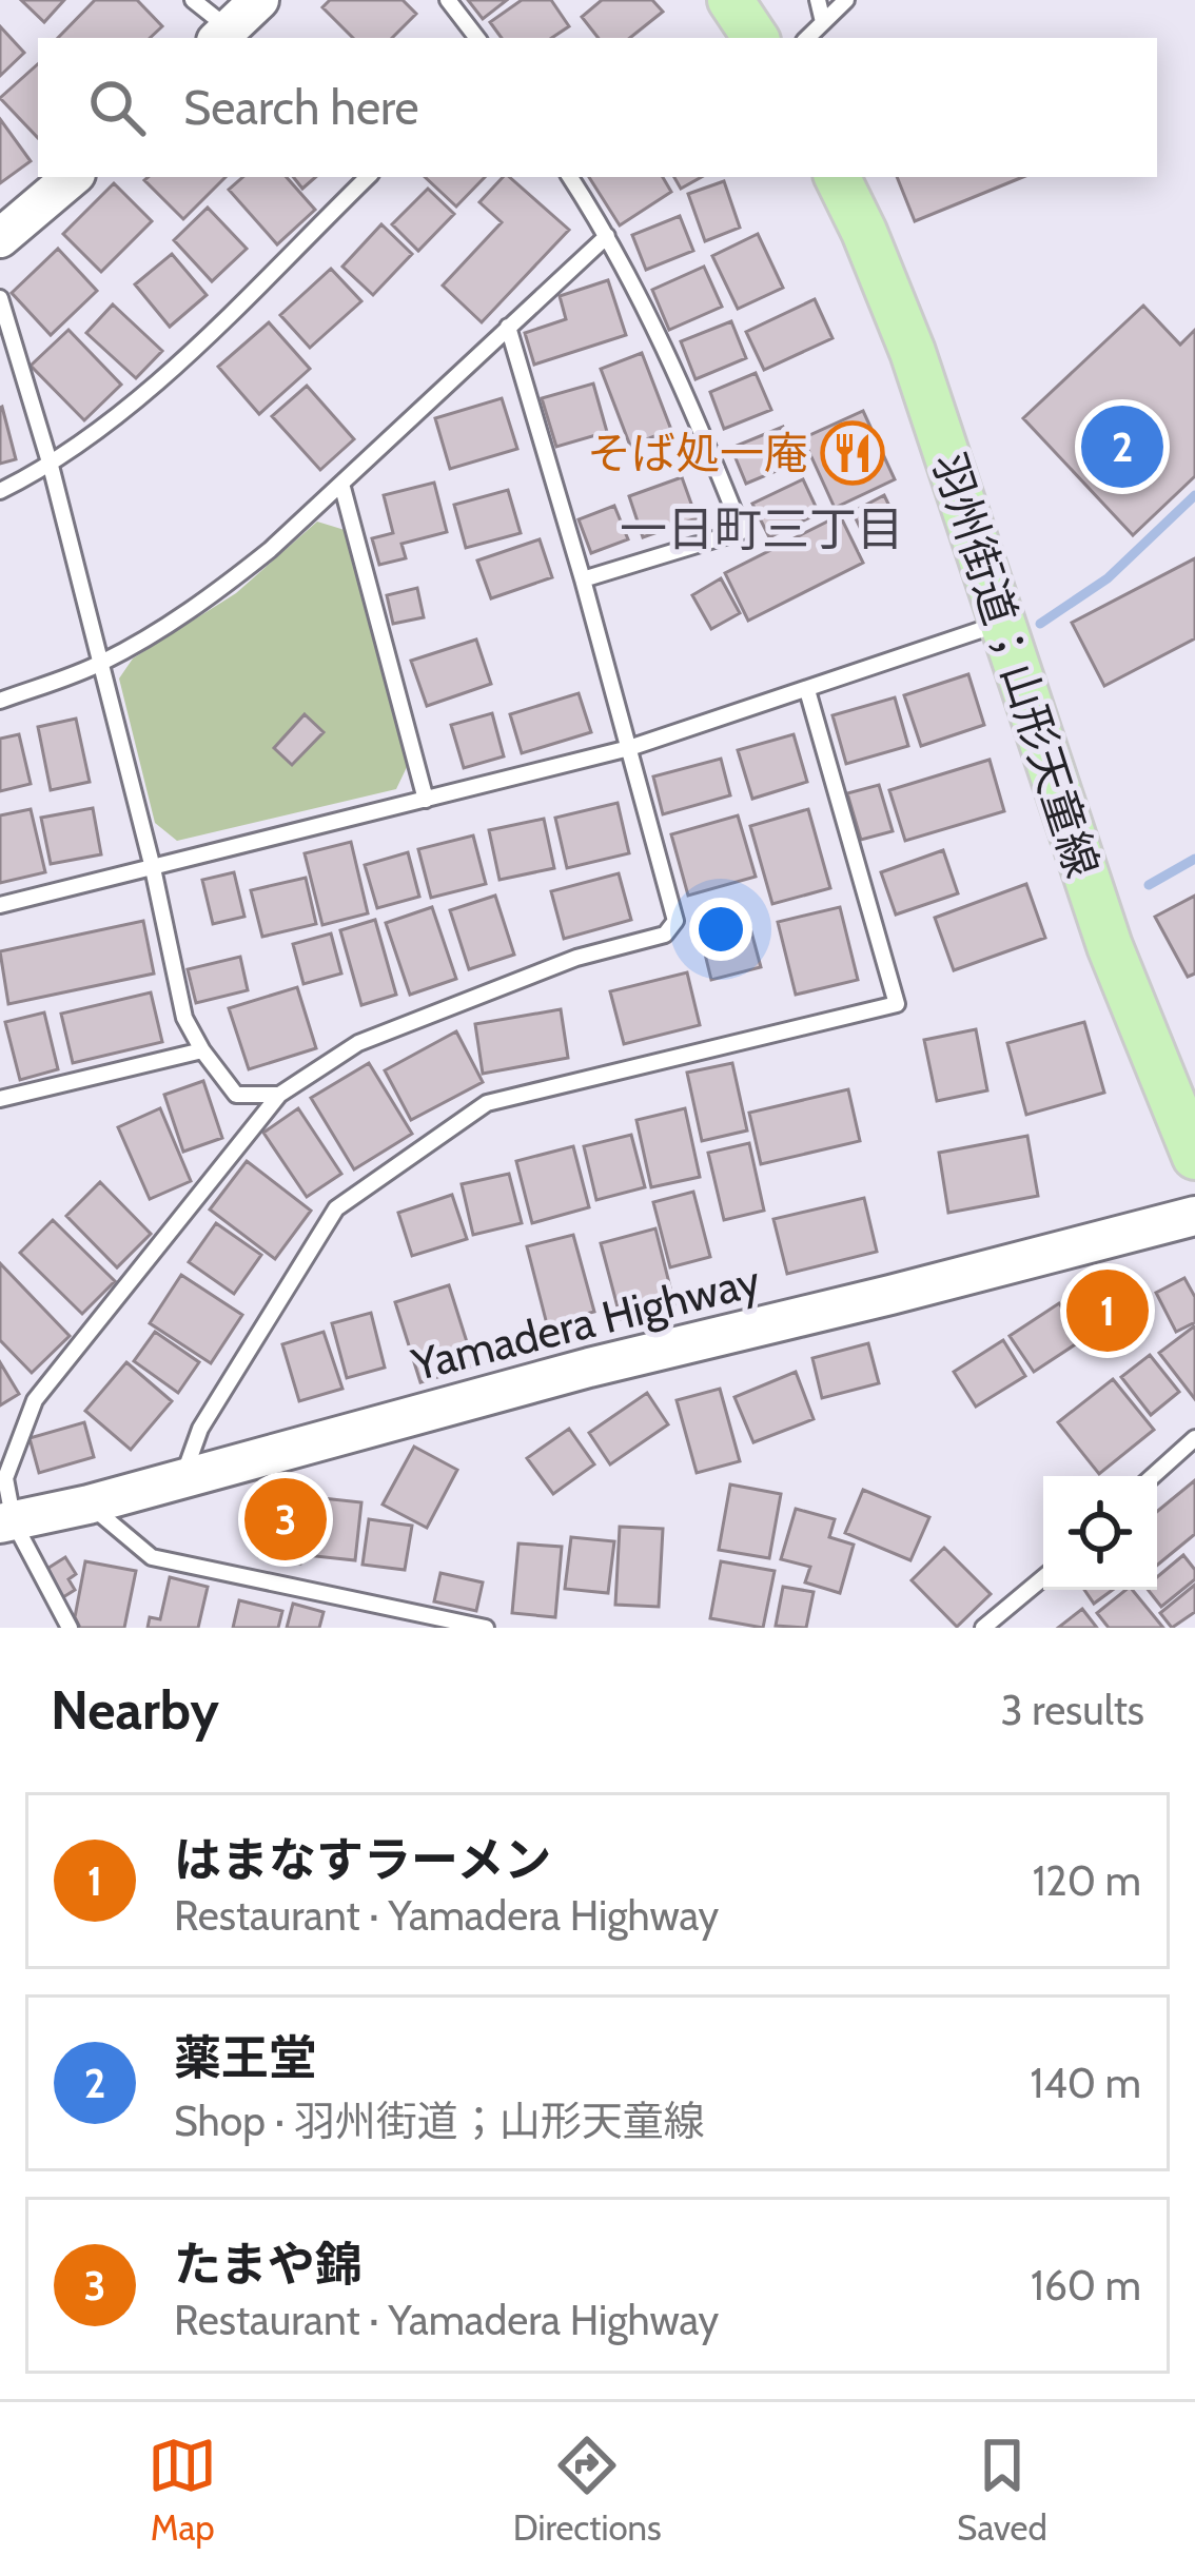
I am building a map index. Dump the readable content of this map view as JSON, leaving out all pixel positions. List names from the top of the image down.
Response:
{
  "streets": {
    "main road": ["羽州街道；山形天童線", "Yamadera Highway"]
  },
  "districts": ["一日町三丁目"],
  "places": {
    "restaurant": ["そば処一庵"]
  },
  "page": {
    "search": "Search here",
    "pins": ["2", "1", "3"],
    "heading": ["Nearby", "3 results"],
    "list": [
      {
        "mark": "1",
        "name": "はまなすラーメン",
        "note": "Restaurant · Yamadera Highway",
        "value": "120 m"
      },
      {
        "mark": "2",
        "name": "薬王堂",
        "note": "Shop · 羽州街道；山形天童線",
        "value": "140 m"
      },
      {
        "mark": "3",
        "name": "たまや錦",
        "note": "Restaurant · Yamadera Highway",
        "value": "160 m"
      }
    ],
    "nav": ["Map", "Directions", "Saved"]
  }
}
